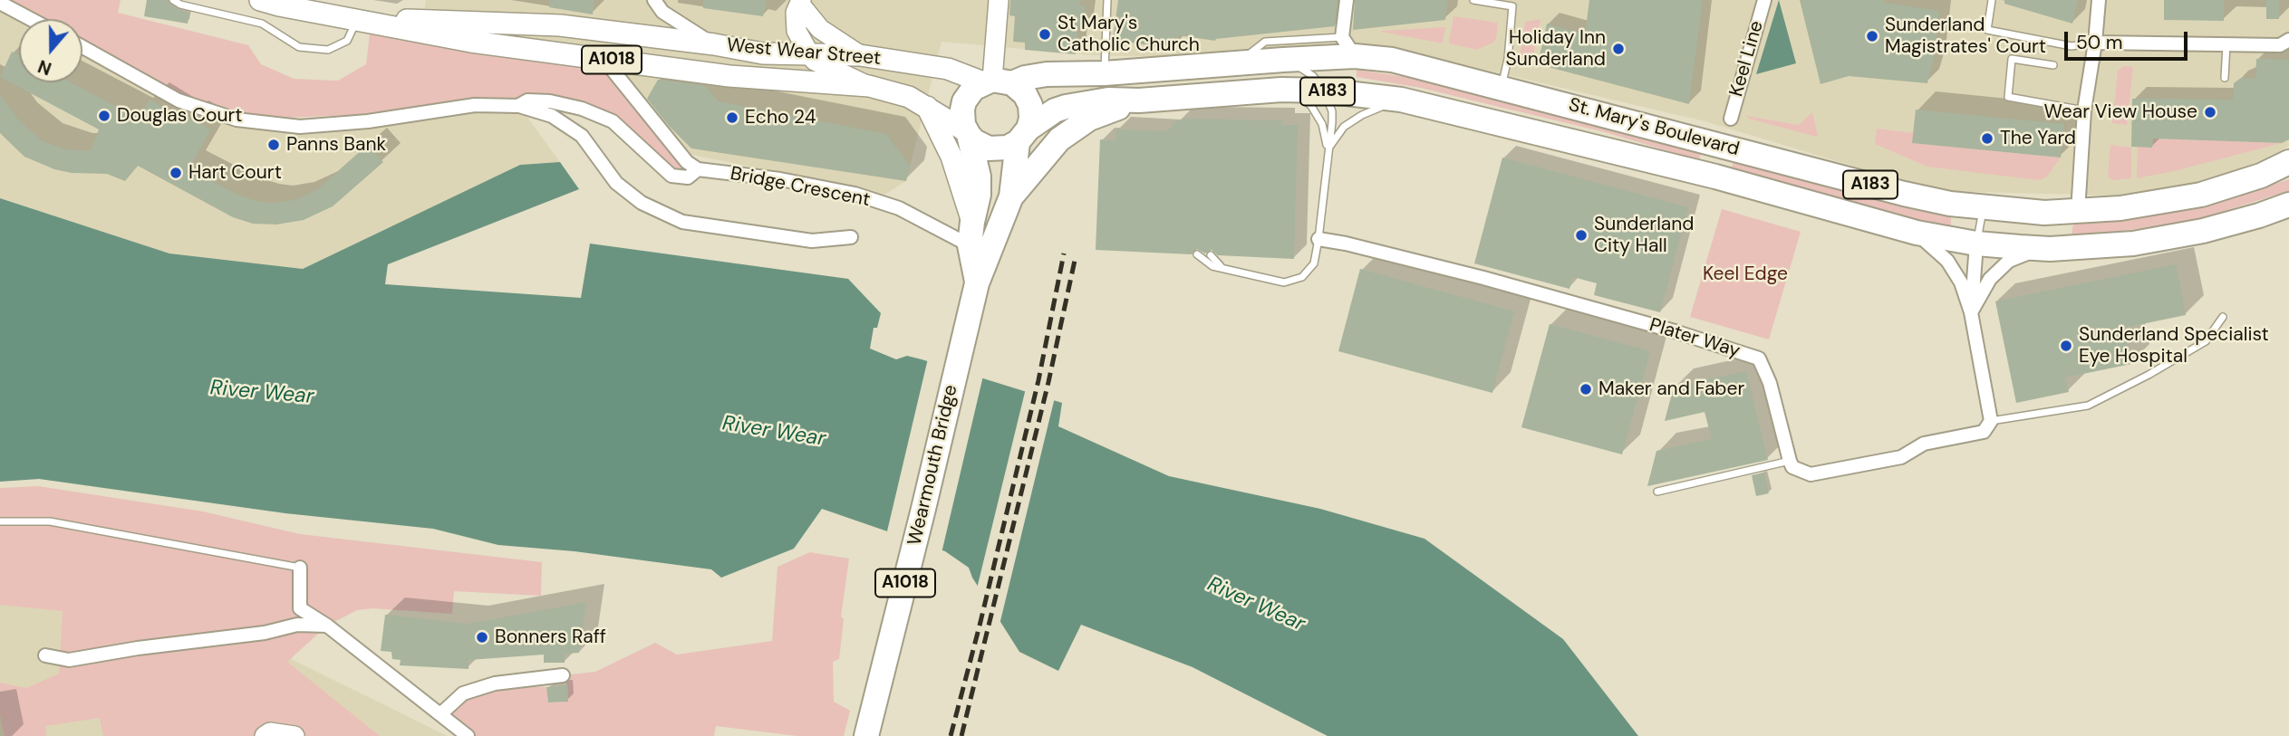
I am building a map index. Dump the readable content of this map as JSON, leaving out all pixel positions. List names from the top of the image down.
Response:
{
  "streets": {
    "highway": [
      "A1018",
      "A183",
      "St. Mary's Boulevard",
      "Wearmouth Bridge"
    ],
    "main road": ["West Wear Street"],
    "street": ["Keel Line", "Bridge Crescent", "Plater Way"]
  },
  "crossings": [
    ["West Wear Street", "A1018"],
    ["West Wear Street", "St. Mary's Boulevard"],
    ["A1018", "St. Mary's Boulevard"],
    ["A1018", "Bridge Crescent"],
    ["A1018", "Wearmouth Bridge"]
  ],
  "water": ["River Wear"],
  "parks": ["Keel Edge"],
  "places": [
    "St Mary's Catholic Church",
    "Sunderland Magistrates' Court",
    "Holiday Inn Sunderland",
    "Wear View House",
    "Douglas Court",
    "Echo 24",
    "The Yard",
    "Panns Bank",
    "Hart Court",
    "Sunderland City Hall",
    "Sunderland Specialist Eye Hospital",
    "Maker and Faber",
    "Bonners Raff"
  ],
  "scale_bar": "50 m",
  "north": "bottom"
}
